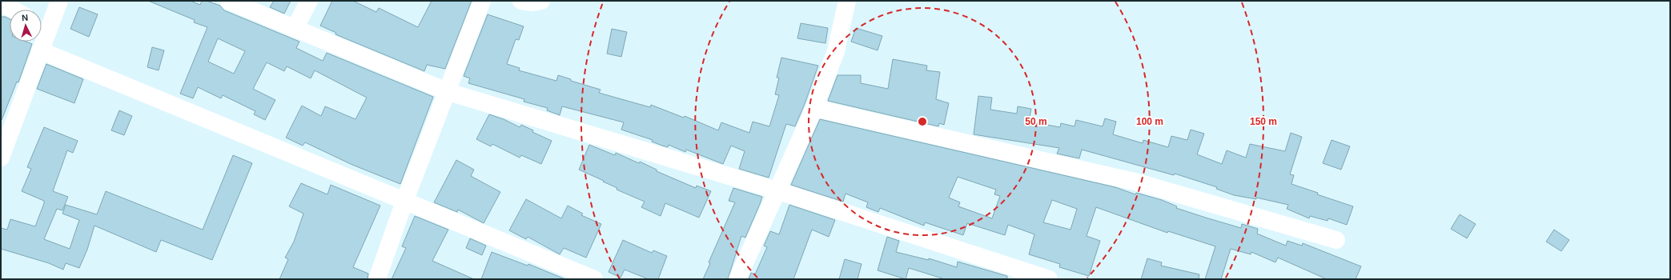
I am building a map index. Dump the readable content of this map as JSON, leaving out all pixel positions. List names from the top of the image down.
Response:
{
  "north": "top",
  "rings": ["50 m", "100 m", "150 m"]
}
